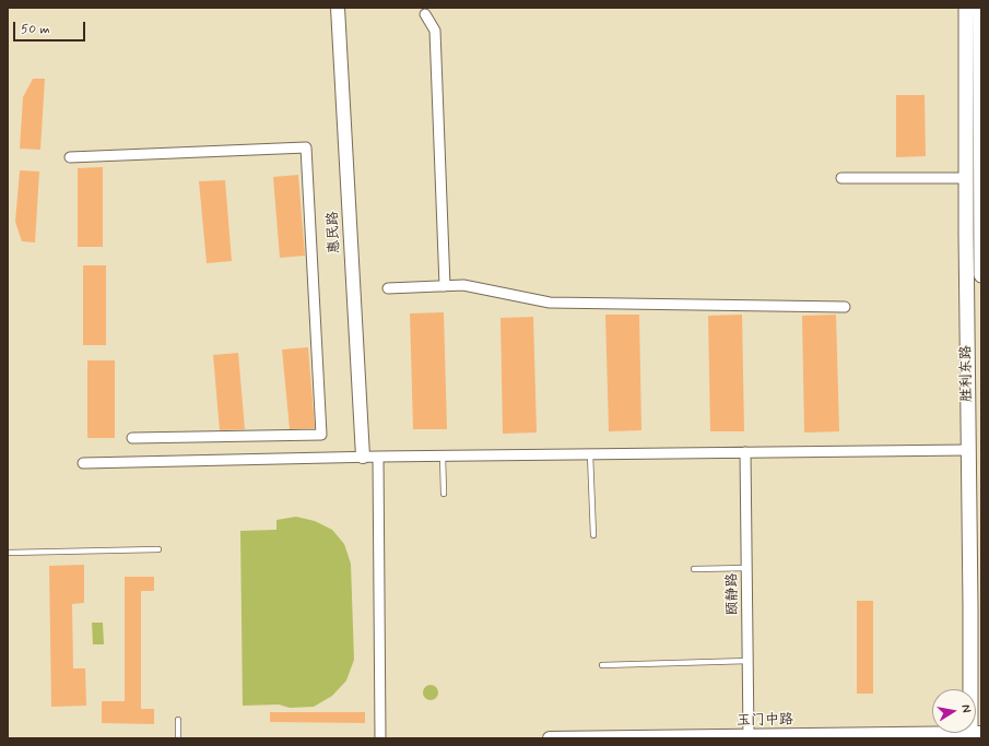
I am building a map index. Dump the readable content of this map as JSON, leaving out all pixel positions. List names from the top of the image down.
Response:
{
  "streets": {
    "main road": ["胜利东路"],
    "street": ["惠民路", "颐静路", "玉门中路"]
  },
  "crossings": [
    ["胜利东路", "玉门中路"],
    ["颐静路", "玉门中路"]
  ],
  "scale_bar": "50 m",
  "north": "right"
}
